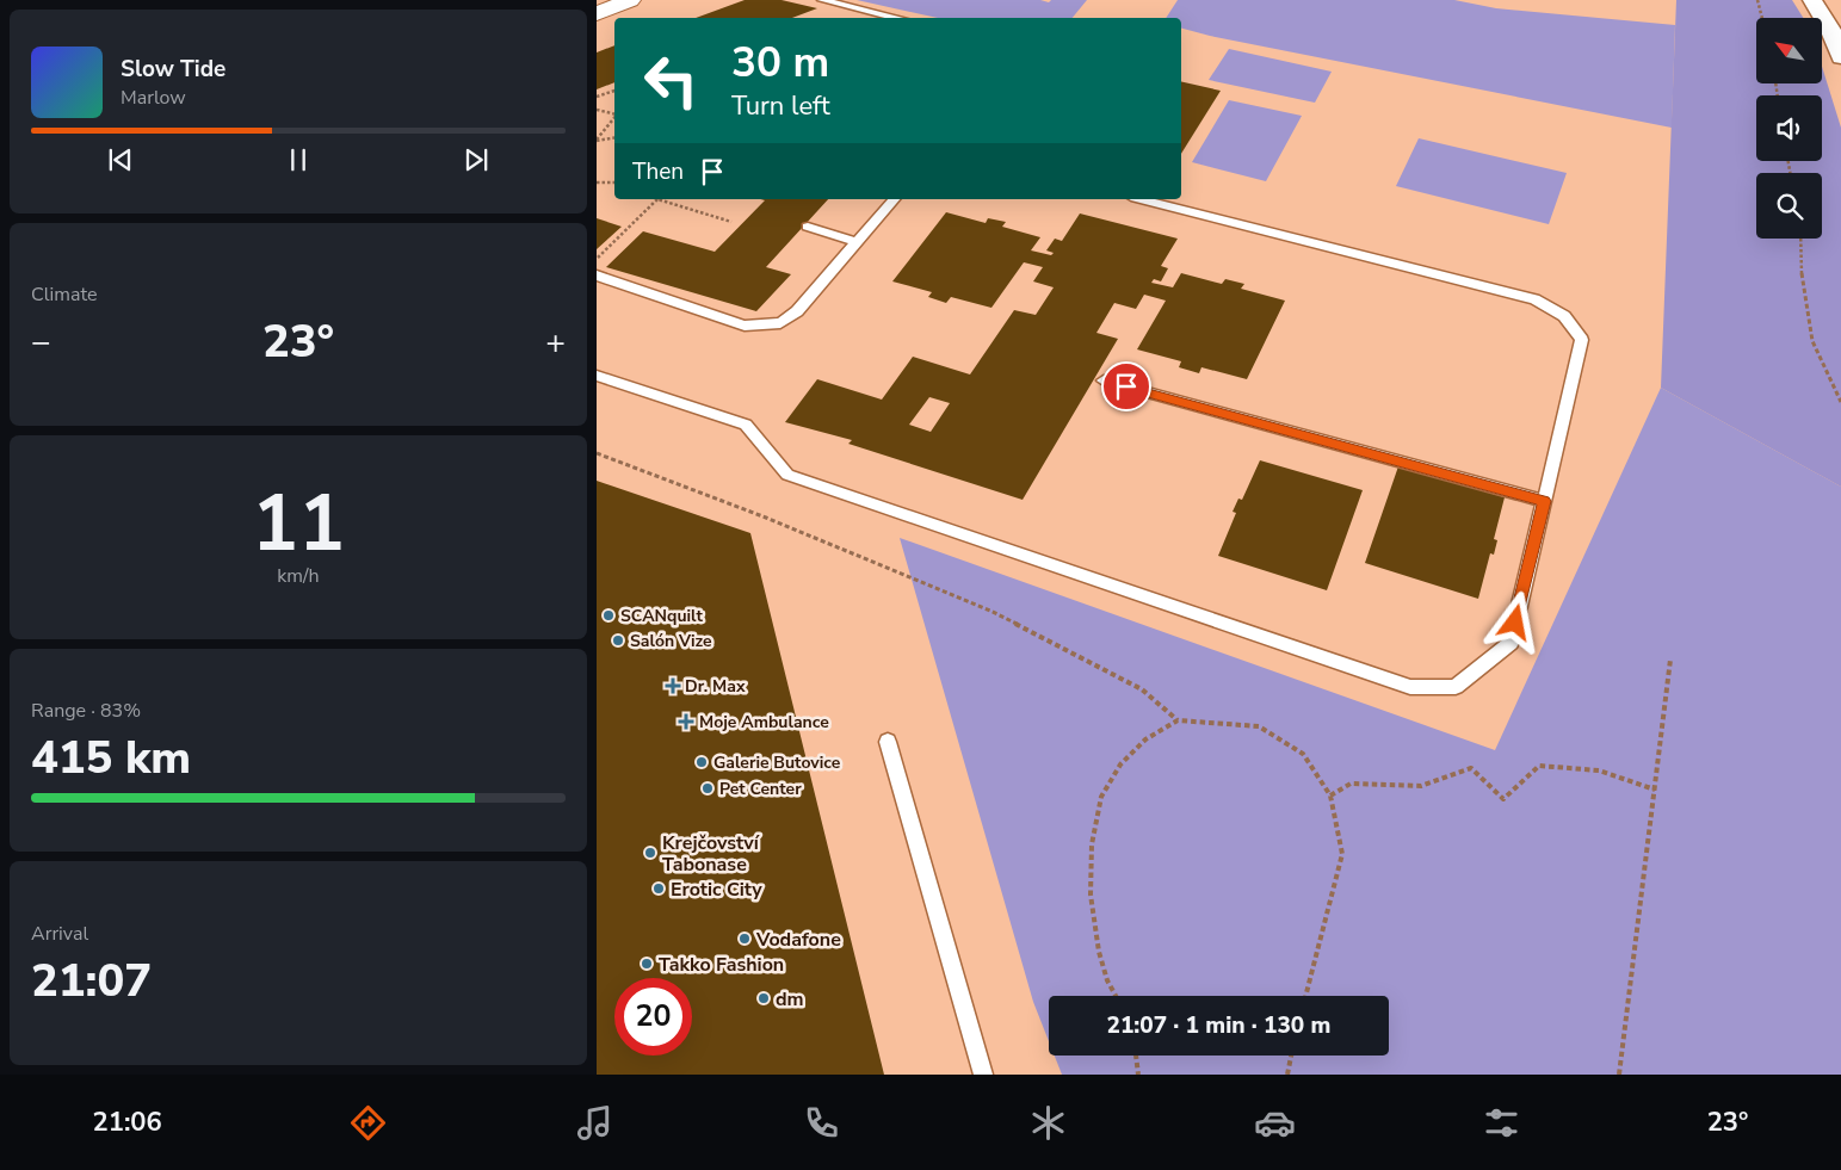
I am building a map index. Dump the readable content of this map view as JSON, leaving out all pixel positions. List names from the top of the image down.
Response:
{
  "places": {
    "other": [
      "SCANquilt",
      "Salón Vize",
      "Galerie Butovice",
      "Pet Center",
      "Krejčovství Tabonase",
      "Erotic City",
      "Vodafone",
      "Takko Fashion",
      "dm"
    ],
    "health": ["Dr. Max", "Moje Ambulance"]
  },
  "north": "top left",
  "page": {
    "turn": ["30 m", "Turn left"],
    "song": ["Slow Tide", "Marlow"],
    "then": "Then",
    "tile": [
      "Climate",
      ["11", "km/h"],
      ["Range · 83%", "415 km"],
      ["Arrival", "21:07"]
    ],
    "heat": ["−", "23°", "+"],
    "limit": "20",
    "trip": "21:07 · 1 min · 130 m",
    "tabs": ["21:06", "23°"]
  }
}
